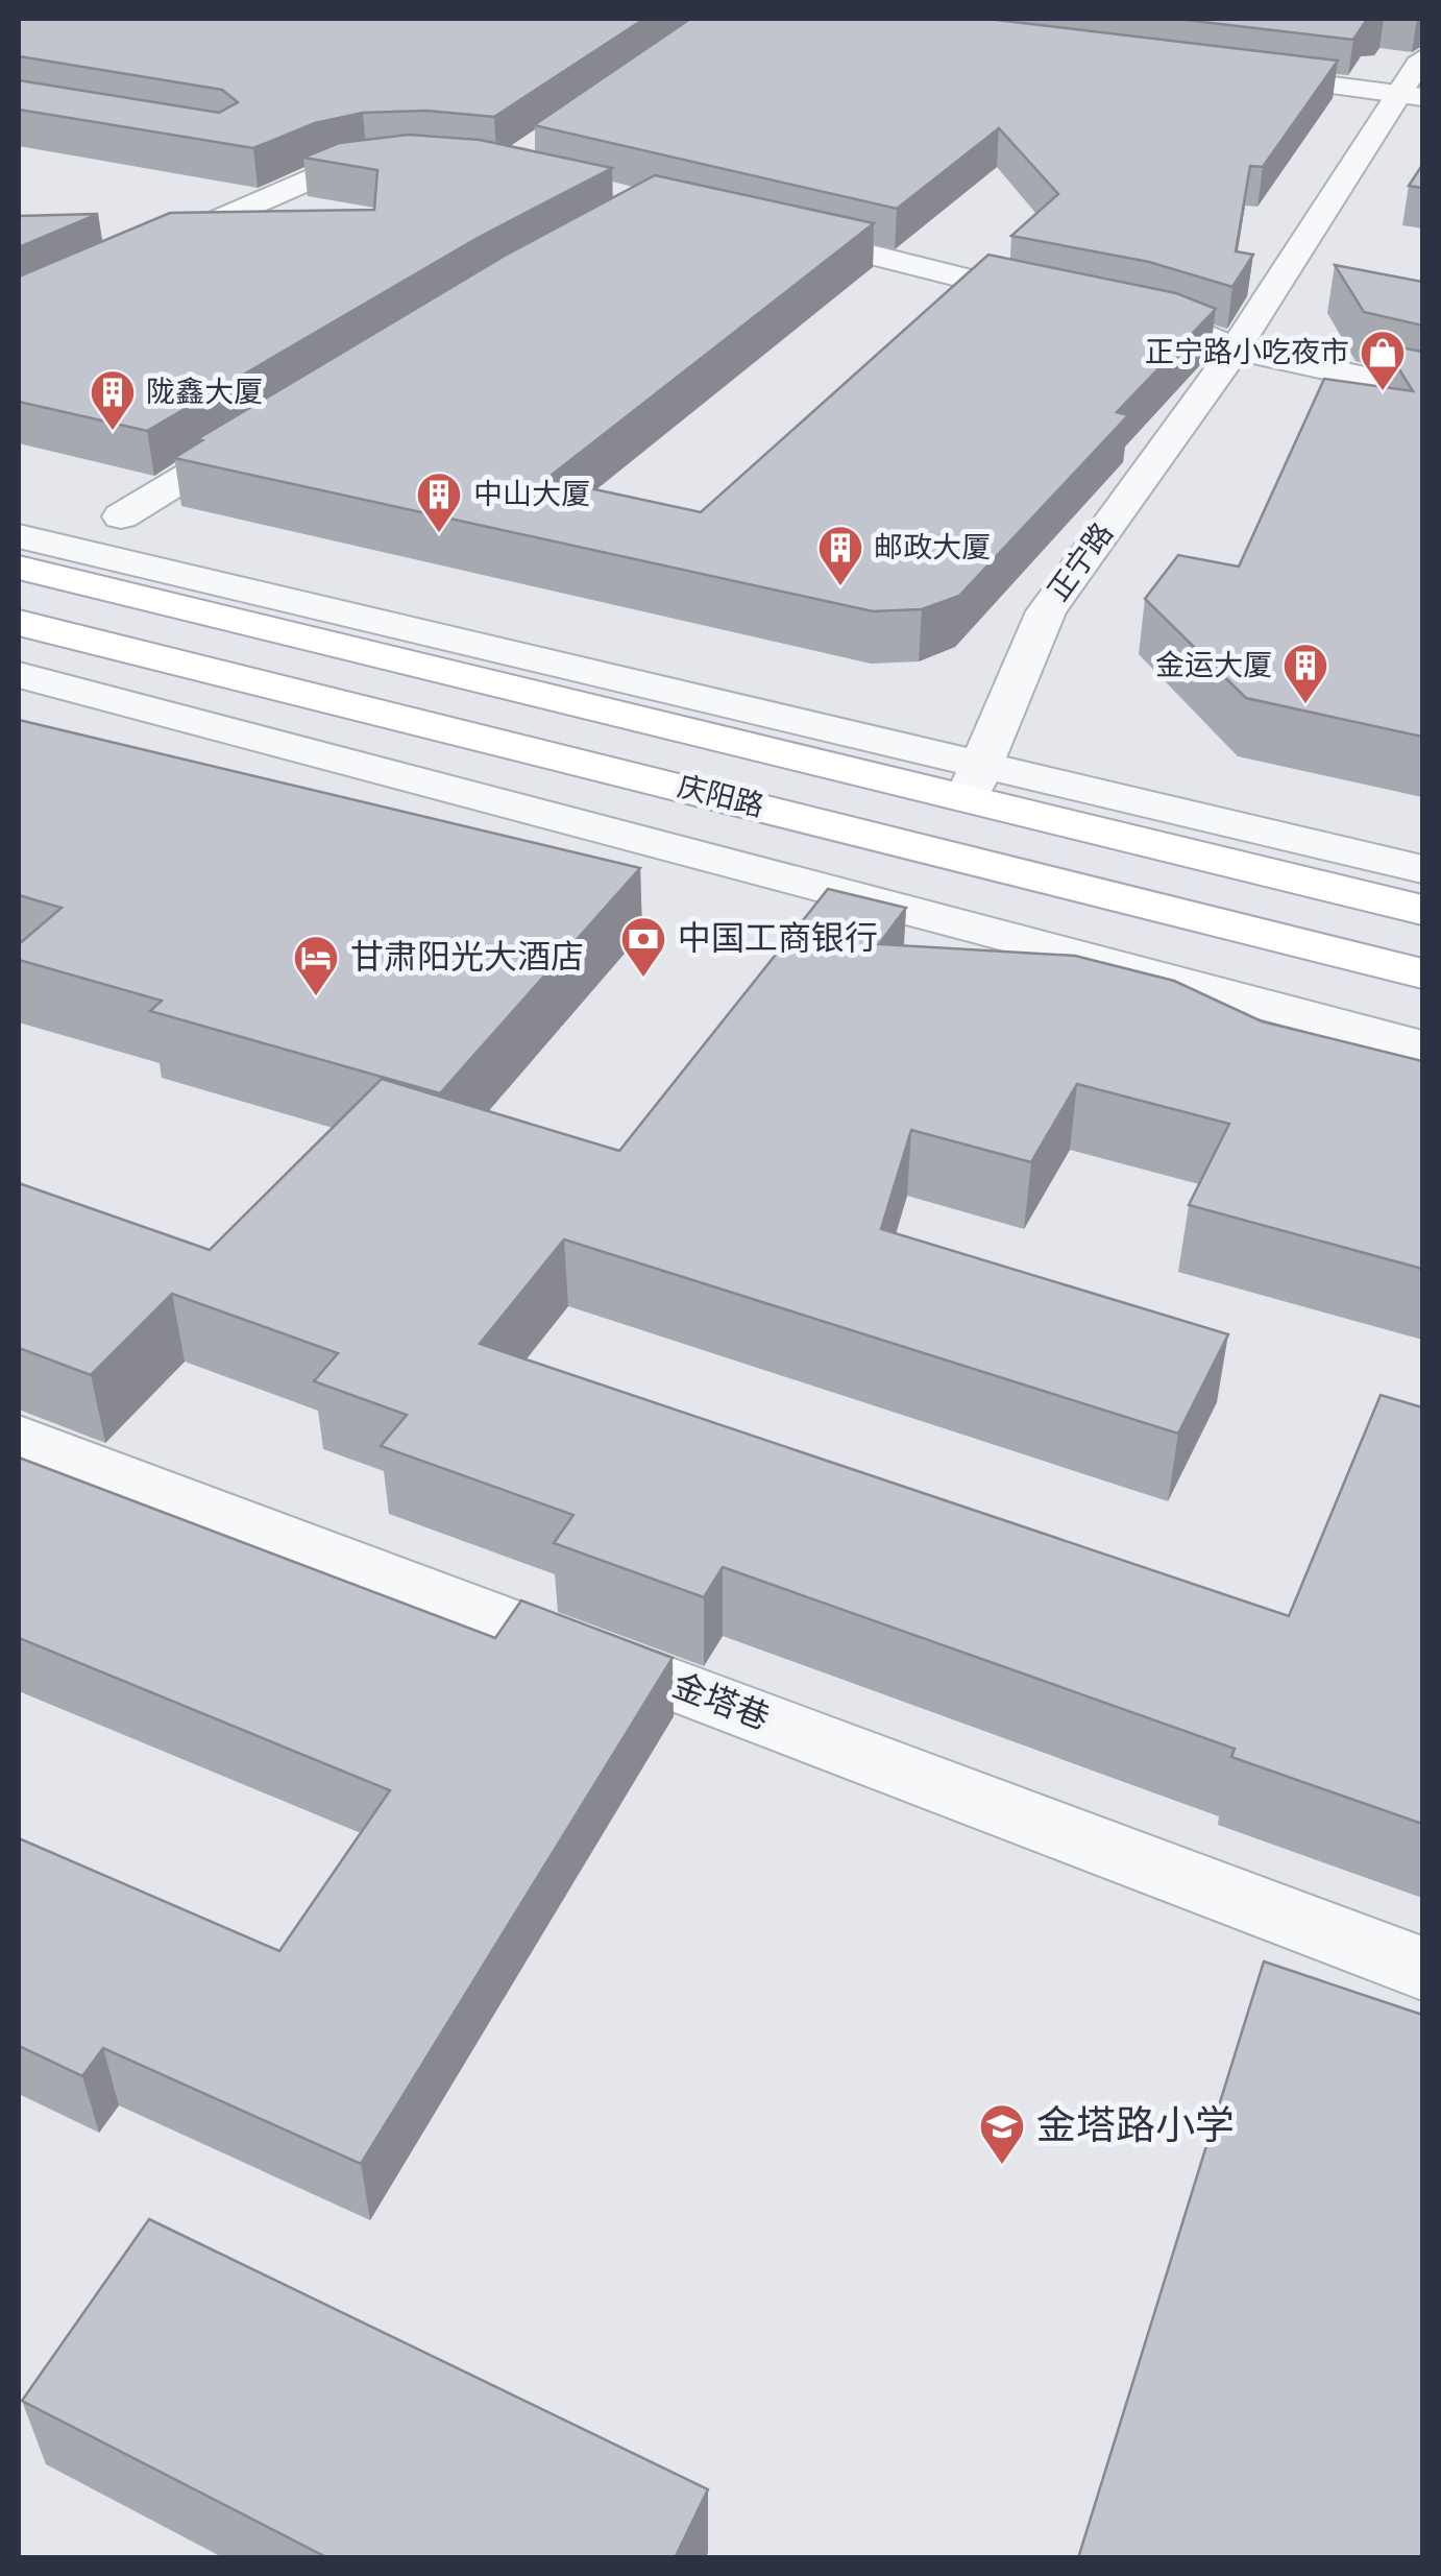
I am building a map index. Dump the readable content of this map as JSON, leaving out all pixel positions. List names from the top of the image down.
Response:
{
  "streets": {
    "main road": ["庆阳路"],
    "street": ["正宁路", "金塔巷"]
  },
  "crossings": [
    ["正宁路", "庆阳路"]
  ],
  "places": {
    "shop": ["正宁路小吃夜市"],
    "building": [
      "陇鑫大厦",
      "中山大厦",
      "邮政大厦",
      "金运大厦"
    ],
    "bank": ["中国工商银行"],
    "hotel": ["甘肃阳光大酒店"],
    "school or university": ["金塔路小学"]
  }
}
